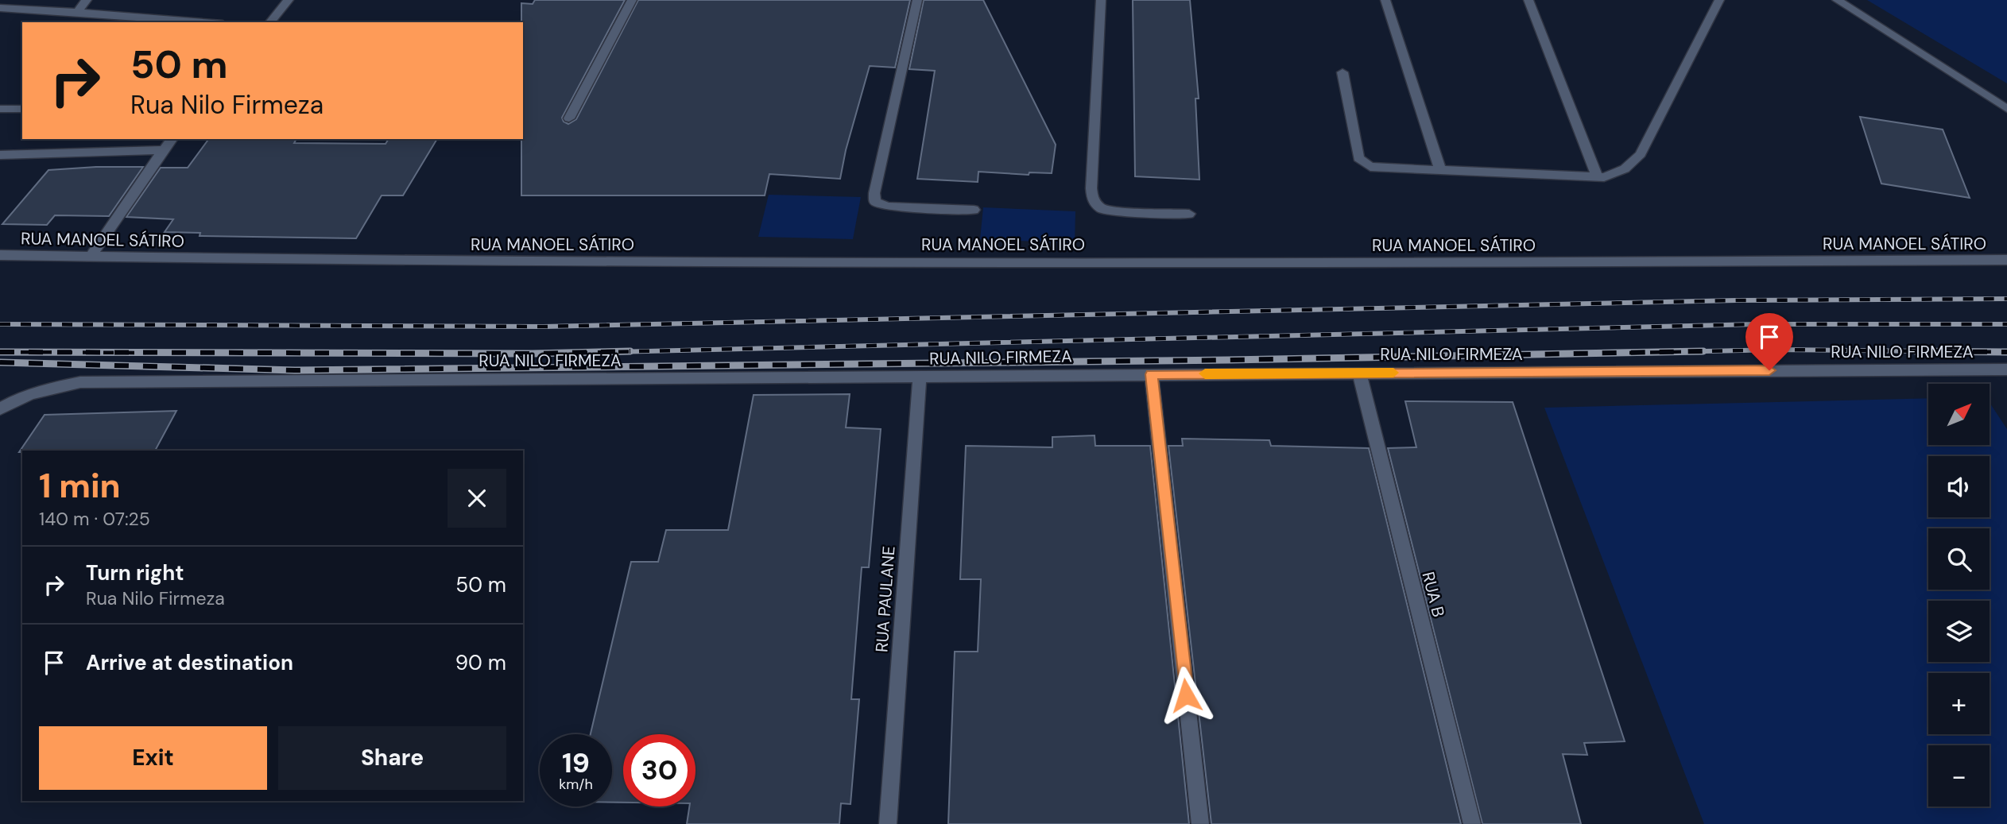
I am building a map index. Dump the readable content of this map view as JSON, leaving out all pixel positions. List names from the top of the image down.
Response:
{
  "streets": {
    "street": [
      "RUA MANOEL SÁTIRO",
      "RUA NILO FIRMEZA",
      "RUA B",
      "RUA PAULANE"
    ]
  },
  "crossings": [
    ["RUA NILO FIRMEZA", "RUA B"],
    ["RUA NILO FIRMEZA", "RUA PAULANE"]
  ],
  "north": "top right",
  "page": {
    "turn": ["50 m", "Rua Nilo Firmeza"],
    "map_buttons": ["+", "−"],
    "heading": ["1 min", "140 m · 07:25"],
    "list": [
      {
        "name": "Turn right",
        "note": "Rua Nilo Firmeza",
        "value": "50 m"
      },
      {
        "name": "Arrive at destination",
        "value": "90 m"
      }
    ],
    "buttons": ["Exit", "Share"],
    "speed": "19 km/h",
    "limit": "30"
  }
}
